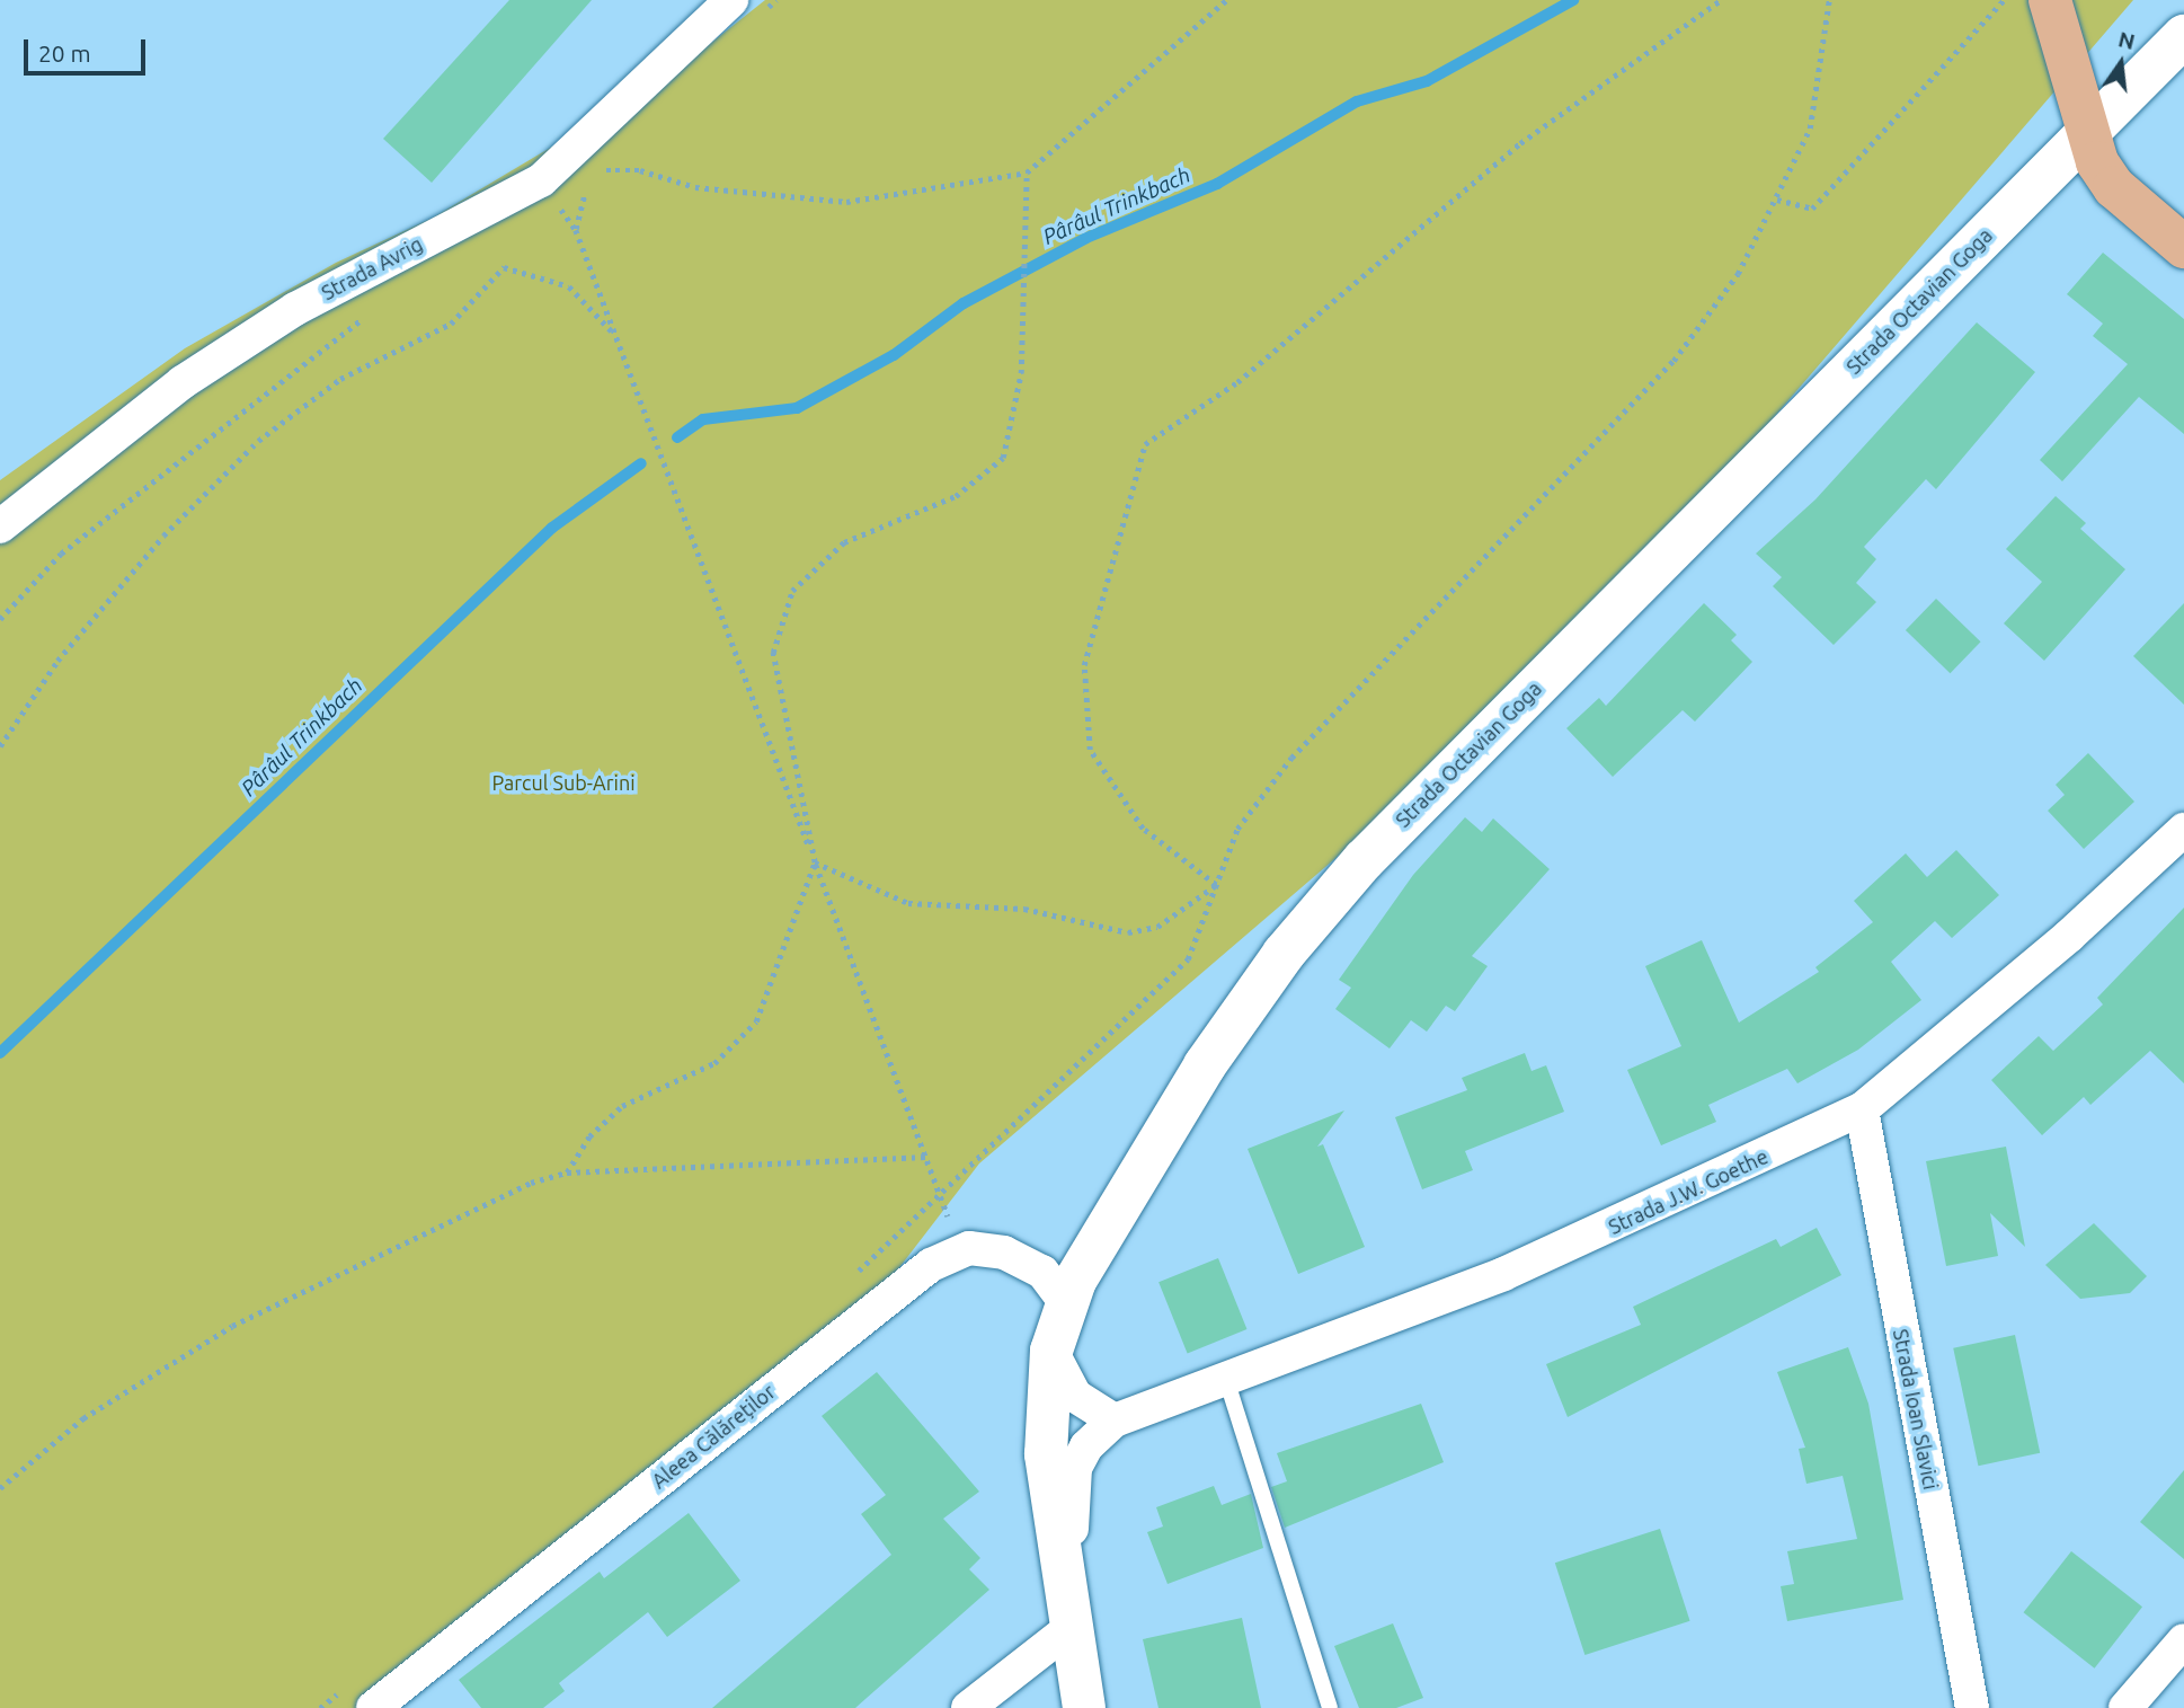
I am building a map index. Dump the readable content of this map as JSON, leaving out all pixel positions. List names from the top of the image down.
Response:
{
  "streets": {
    "main road": ["Strada Octavian Goga"],
    "street": [
      "Strada Avrig",
      "Strada J.W. Goethe",
      "Strada Ioan Slavici",
      "Aleea Călăreților"
    ]
  },
  "crossings": [
    ["Strada Octavian Goga", "Strada J.W. Goethe"],
    ["Strada Octavian Goga", "Aleea Călăreților"],
    ["Strada J.W. Goethe", "Strada Ioan Slavici"]
  ],
  "water": ["Pârâul Trinkbach"],
  "parks": ["Parcul Sub-Arini"],
  "scale_bar": "20 m",
  "north": "top"
}
